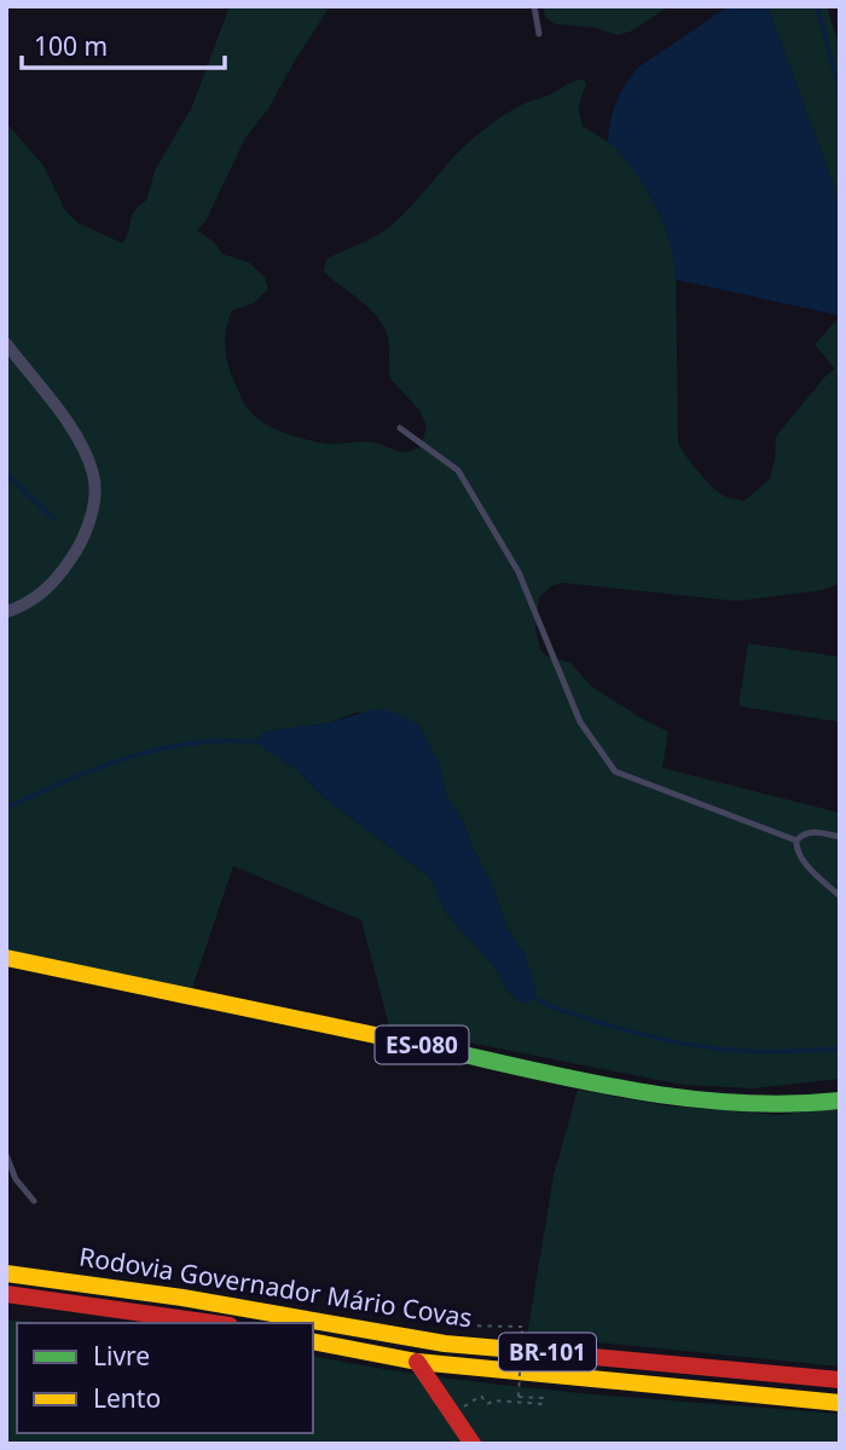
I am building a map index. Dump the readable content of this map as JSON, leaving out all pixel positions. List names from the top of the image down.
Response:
{
  "streets": {
    "main road": ["ES-080", "Rodovia Governador Mário Covas", "BR-101"]
  },
  "legend": ["Livre", "Lento"],
  "scale_bar": "100 m"
}
